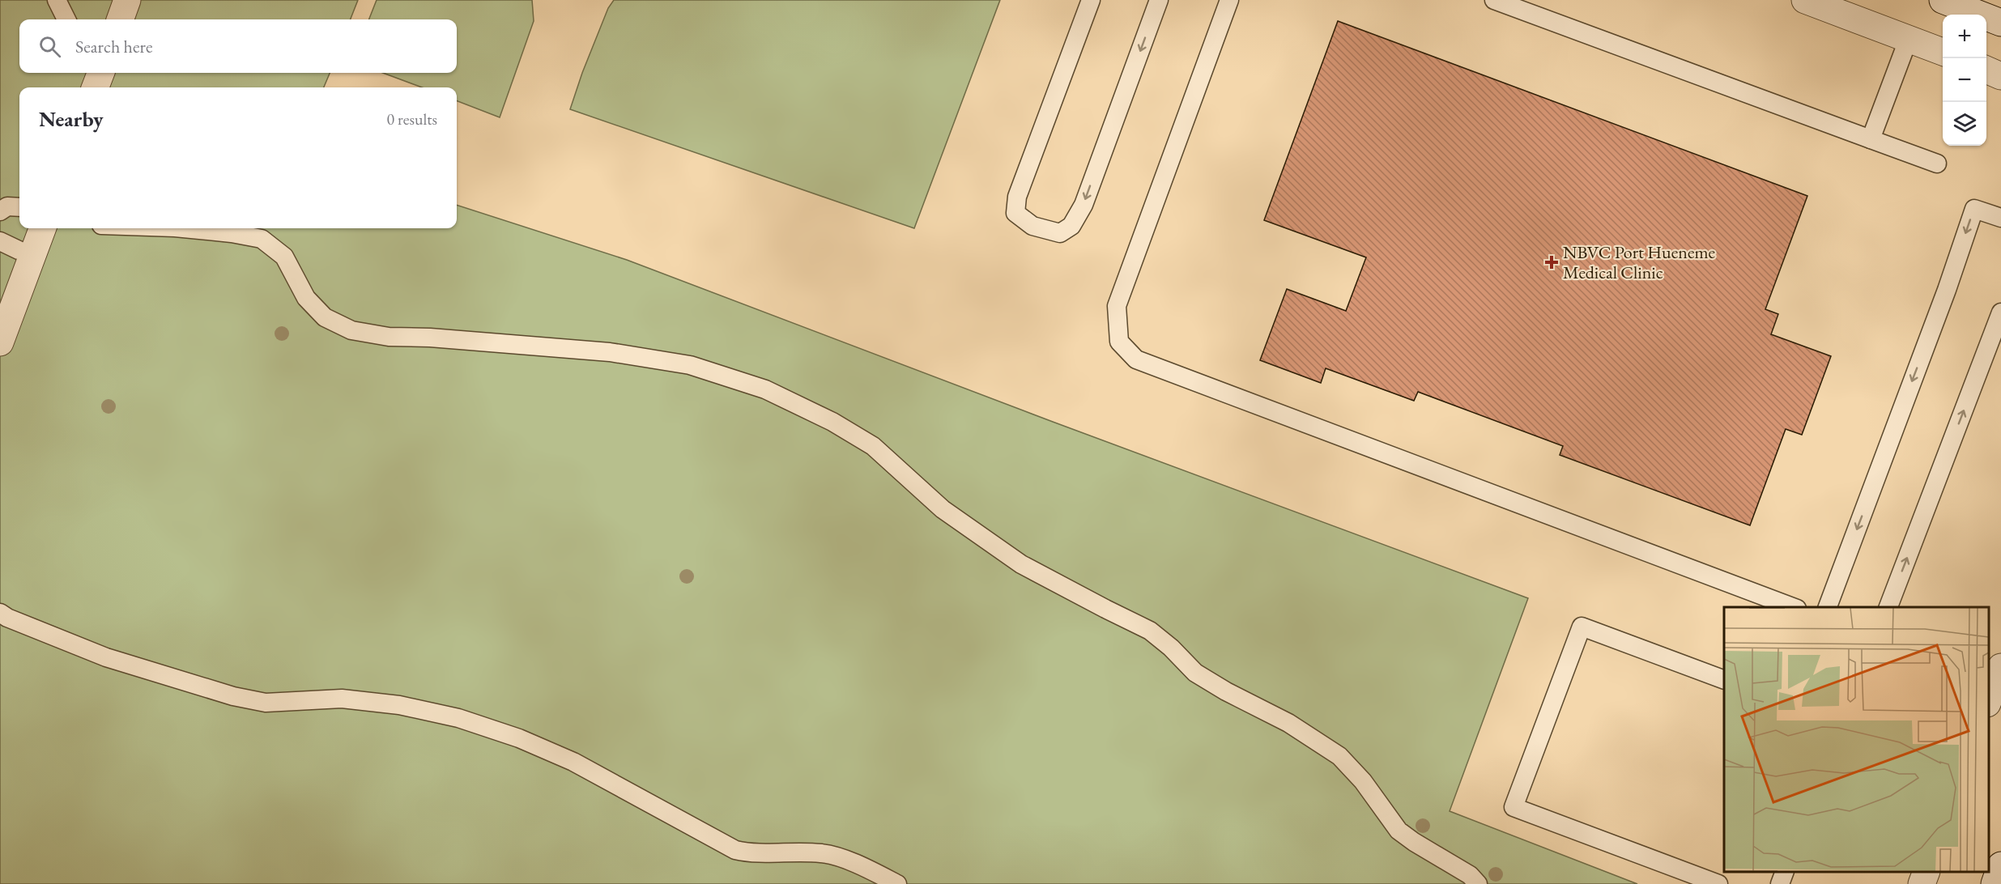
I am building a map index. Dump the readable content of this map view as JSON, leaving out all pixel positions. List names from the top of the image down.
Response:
{
  "places": {
    "health": ["NBVC Port Hueneme Medical Clinic"]
  },
  "page": {
    "map_buttons": ["+", "−"],
    "search": "Search here",
    "heading": ["Nearby", "0 results"]
  }
}
